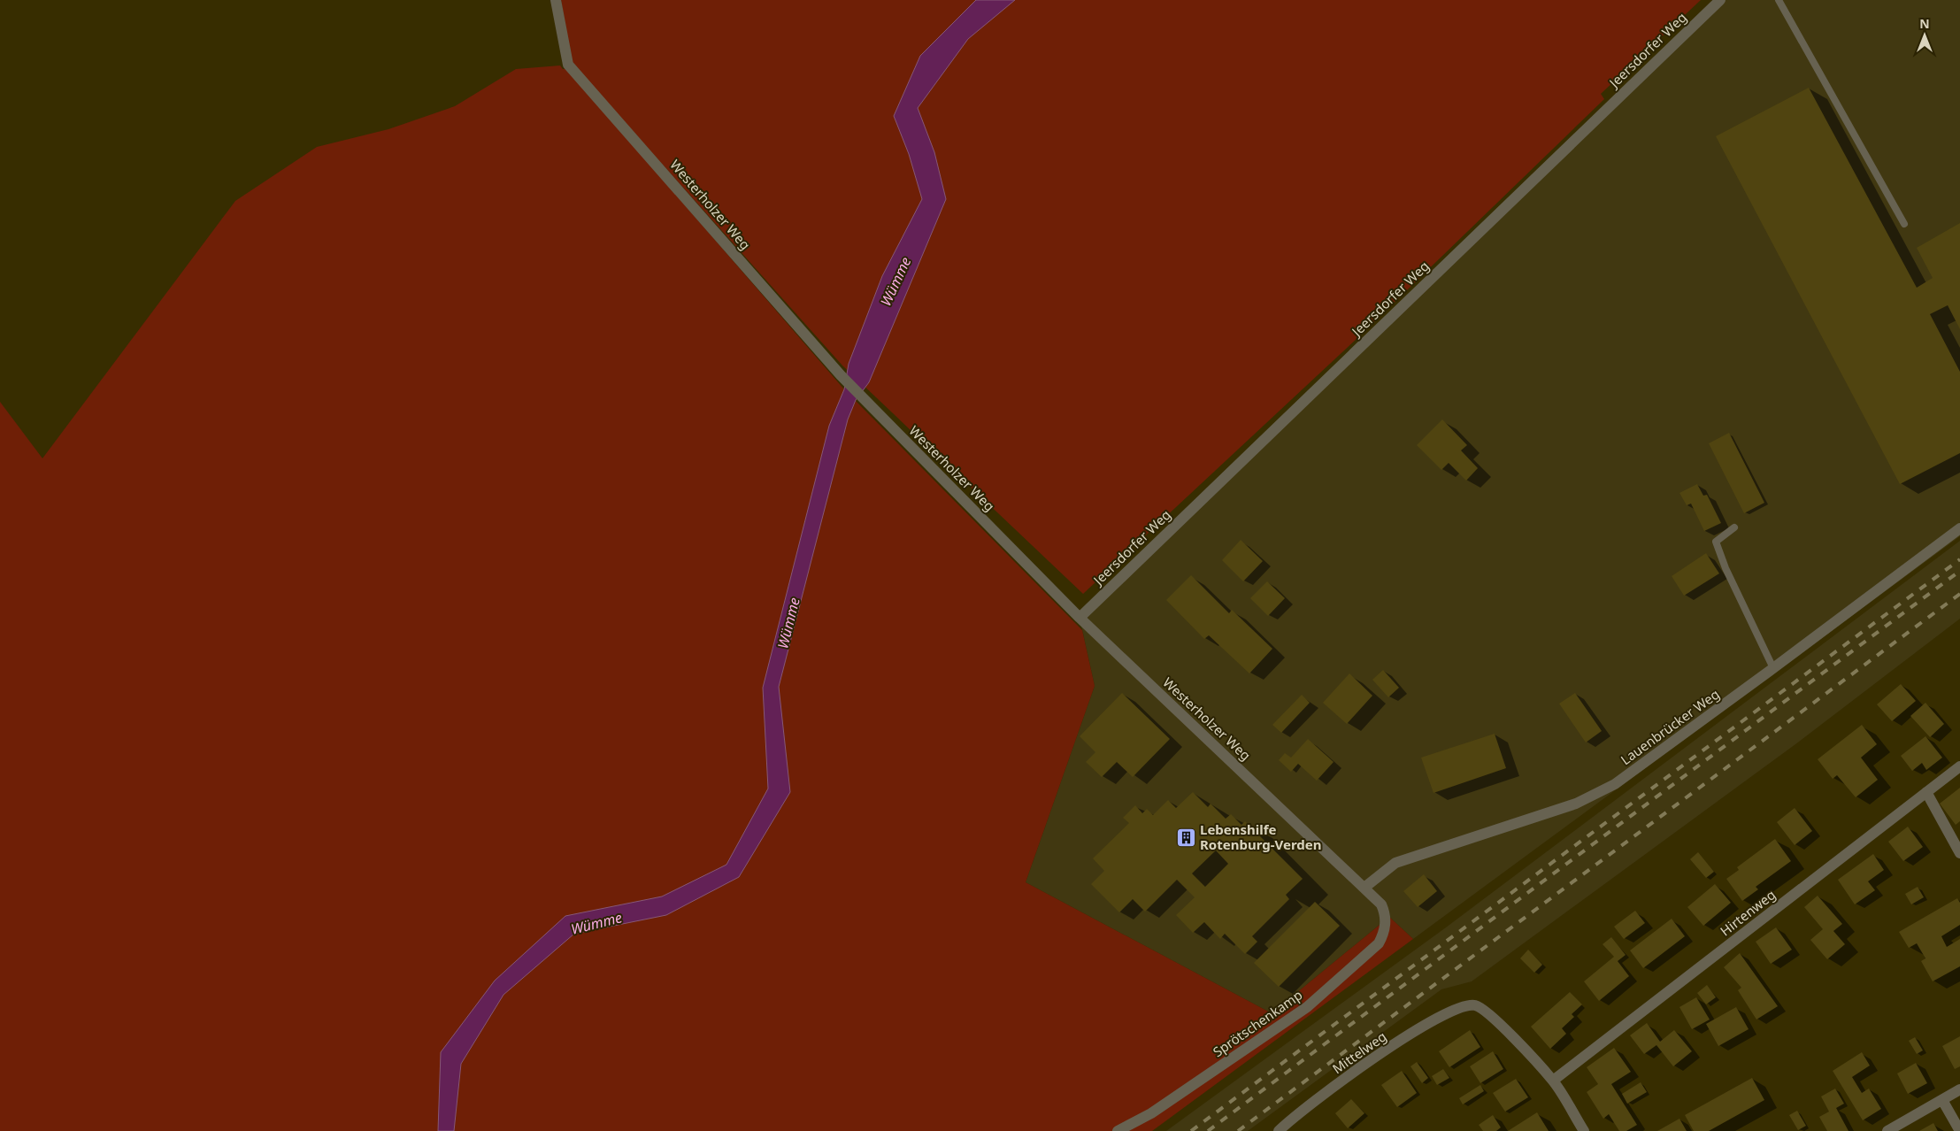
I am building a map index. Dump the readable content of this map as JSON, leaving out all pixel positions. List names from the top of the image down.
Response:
{
  "streets": {
    "street": [
      "Jeersdorfer Weg",
      "Westerholzer Weg",
      "Lauenbrücker Weg",
      "Hirtenweg",
      "Sprötschenkamp",
      "Mittelweg"
    ]
  },
  "crossings": [
    ["Jeersdorfer Weg", "Westerholzer Weg"],
    ["Westerholzer Weg", "Lauenbrücker Weg"],
    ["Westerholzer Weg", "Sprötschenkamp"],
    ["Hirtenweg", "Mittelweg"]
  ],
  "water": ["Wümme"],
  "places": {
    "building": ["Lebenshilfe Rotenburg-Verden"]
  },
  "north": "top"
}
